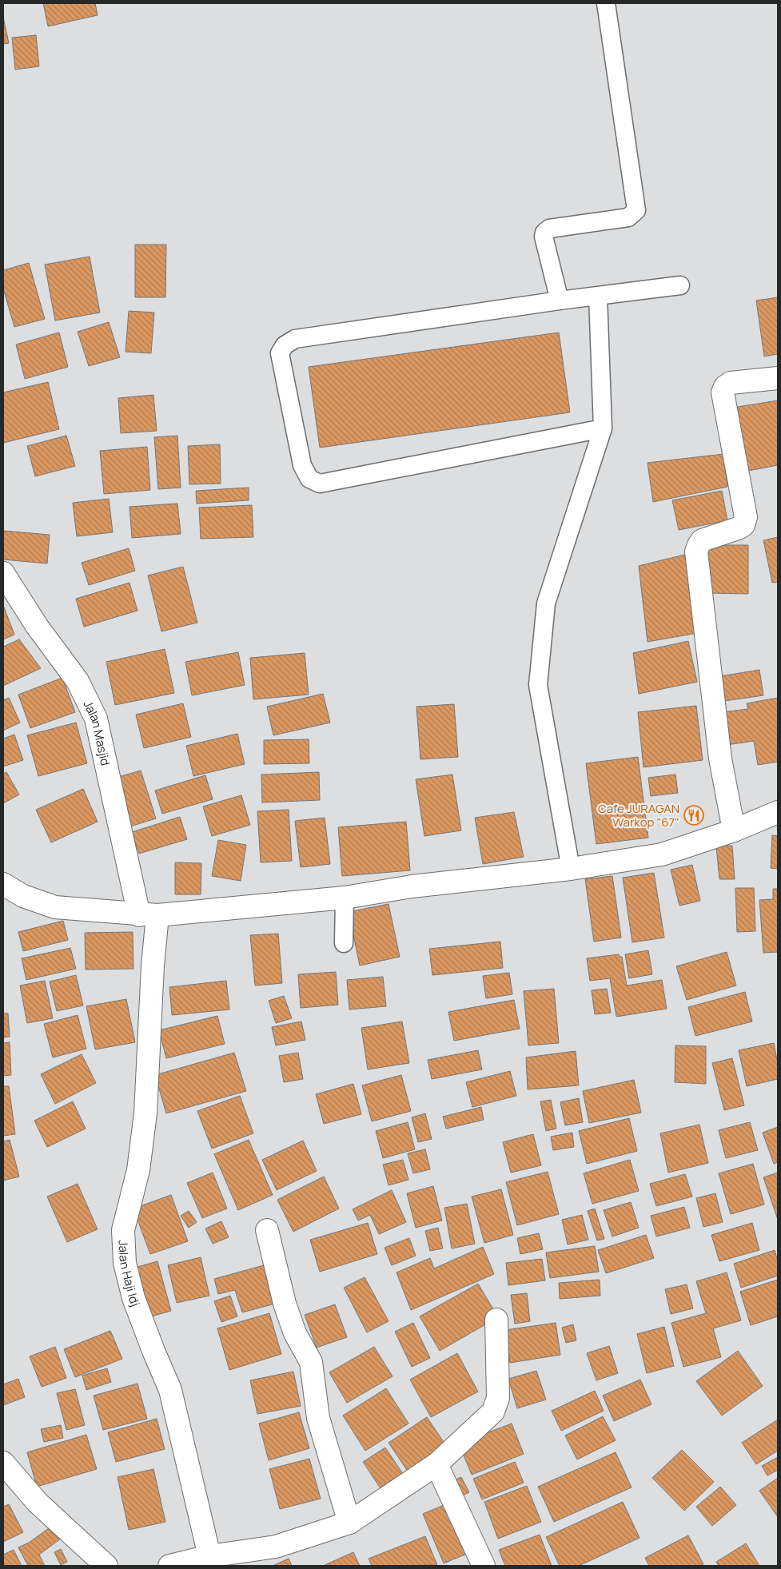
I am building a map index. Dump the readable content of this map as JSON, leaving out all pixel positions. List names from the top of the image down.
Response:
{
  "streets": {
    "street": ["Jalan Masjid", "Jalan Haji Idj"]
  },
  "crossings": [
    ["Jalan Masjid", "Jalan Haji Idj"]
  ],
  "places": {
    "restaurant": ["Cafe JURAGAN Warkop \"67\""]
  }
}
